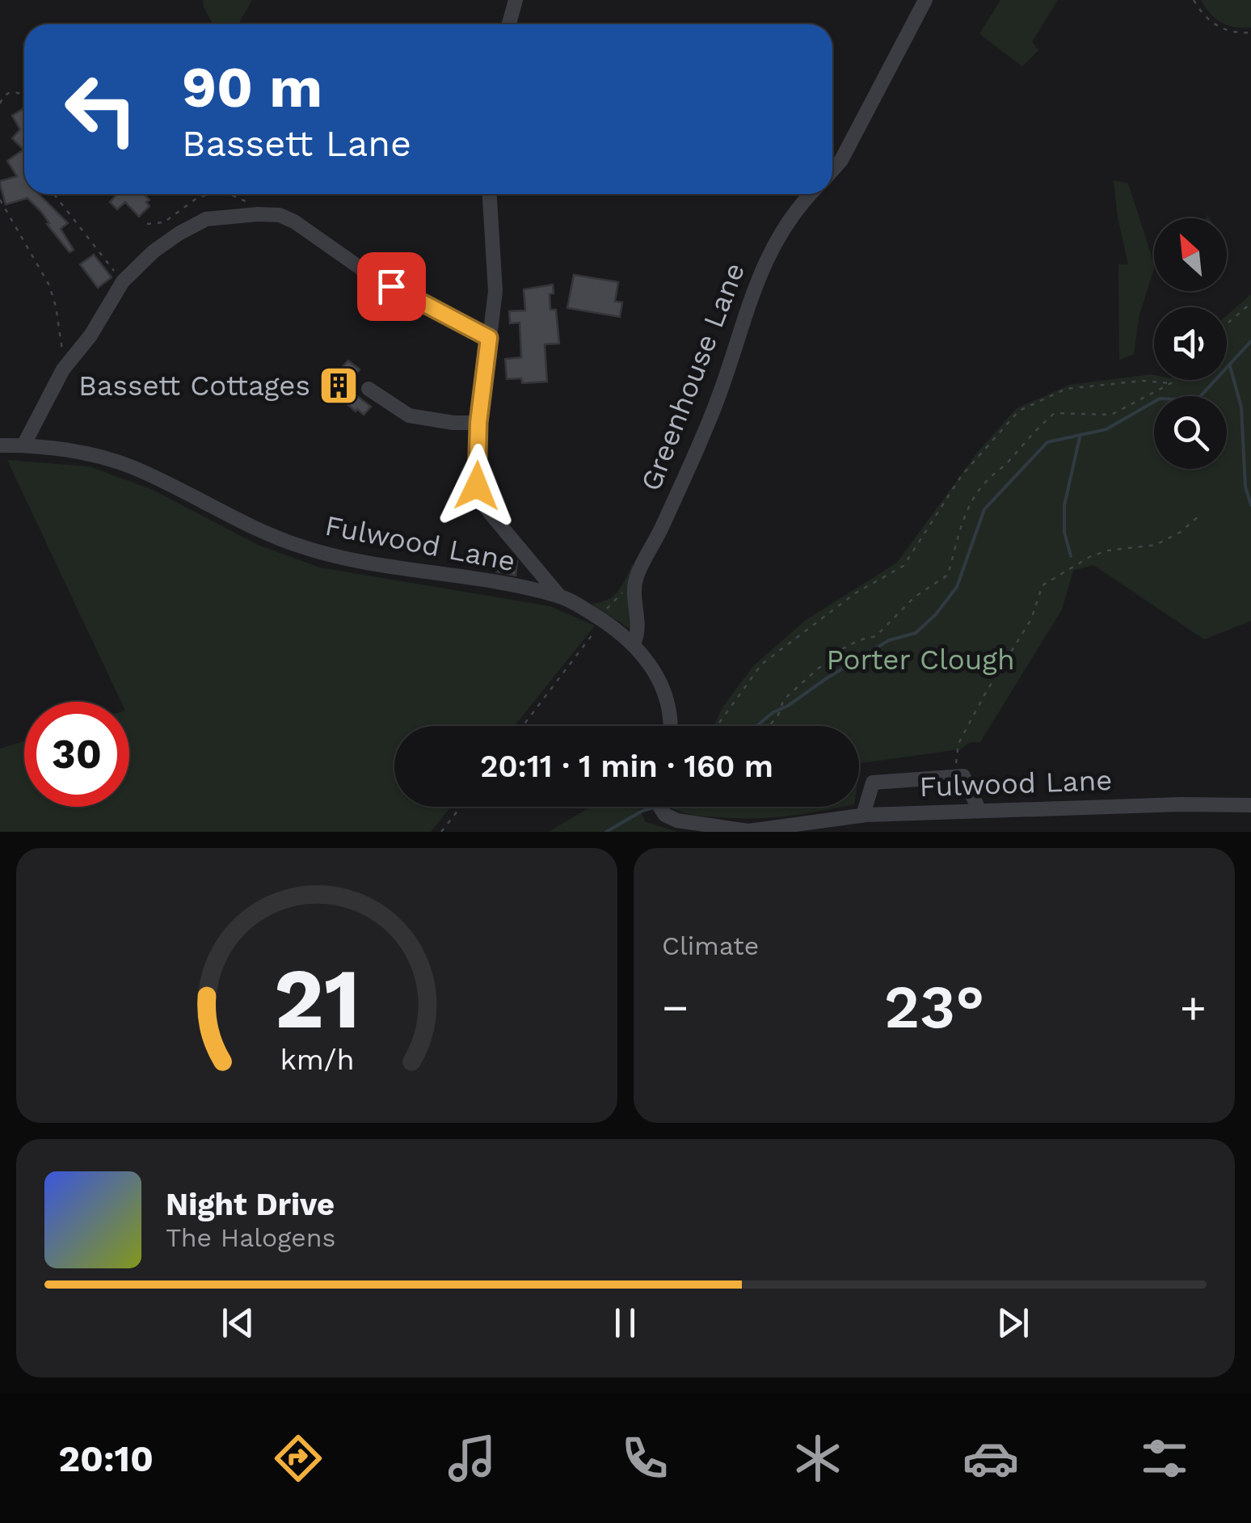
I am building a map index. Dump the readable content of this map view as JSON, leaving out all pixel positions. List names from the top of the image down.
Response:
{
  "streets": {
    "street": ["Greenhouse Lane", "Fulwood Lane"]
  },
  "crossings": [
    ["Greenhouse Lane", "Fulwood Lane"]
  ],
  "parks": ["Porter Clough"],
  "places": {
    "building": ["Bassett Cottages"]
  },
  "north": "top left",
  "page": {
    "turn": ["90 m", "Bassett Lane"],
    "limit": "30",
    "trip": "20:11 · 1 min · 160 m",
    "tile": "Climate",
    "heat": ["−", "23°", "+"],
    "song": ["Night Drive", "The Halogens"],
    "tabs": "20:10",
    "gauge": ["21", "km/h"]
  }
}
